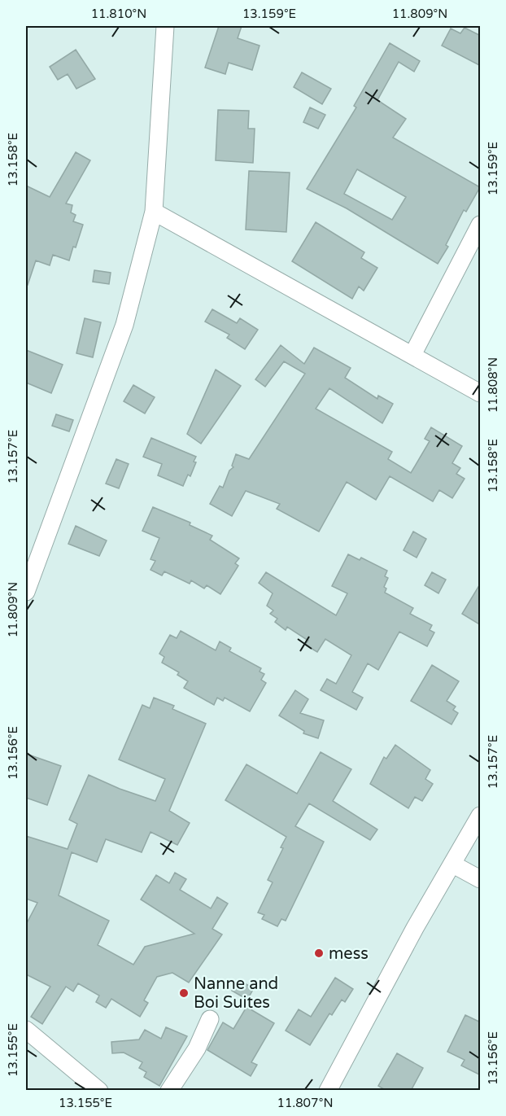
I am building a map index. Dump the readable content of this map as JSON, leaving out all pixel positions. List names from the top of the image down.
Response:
{
  "places": ["mess", "Nanne and Boi Suites"],
  "coordinates": [
    "11.810°N",
    "13.159°E",
    "11.809°N",
    "13.158°E",
    "11.808°N",
    "13.157°E",
    "13.156°E",
    "13.155°E",
    "11.807°N"
  ]
}
